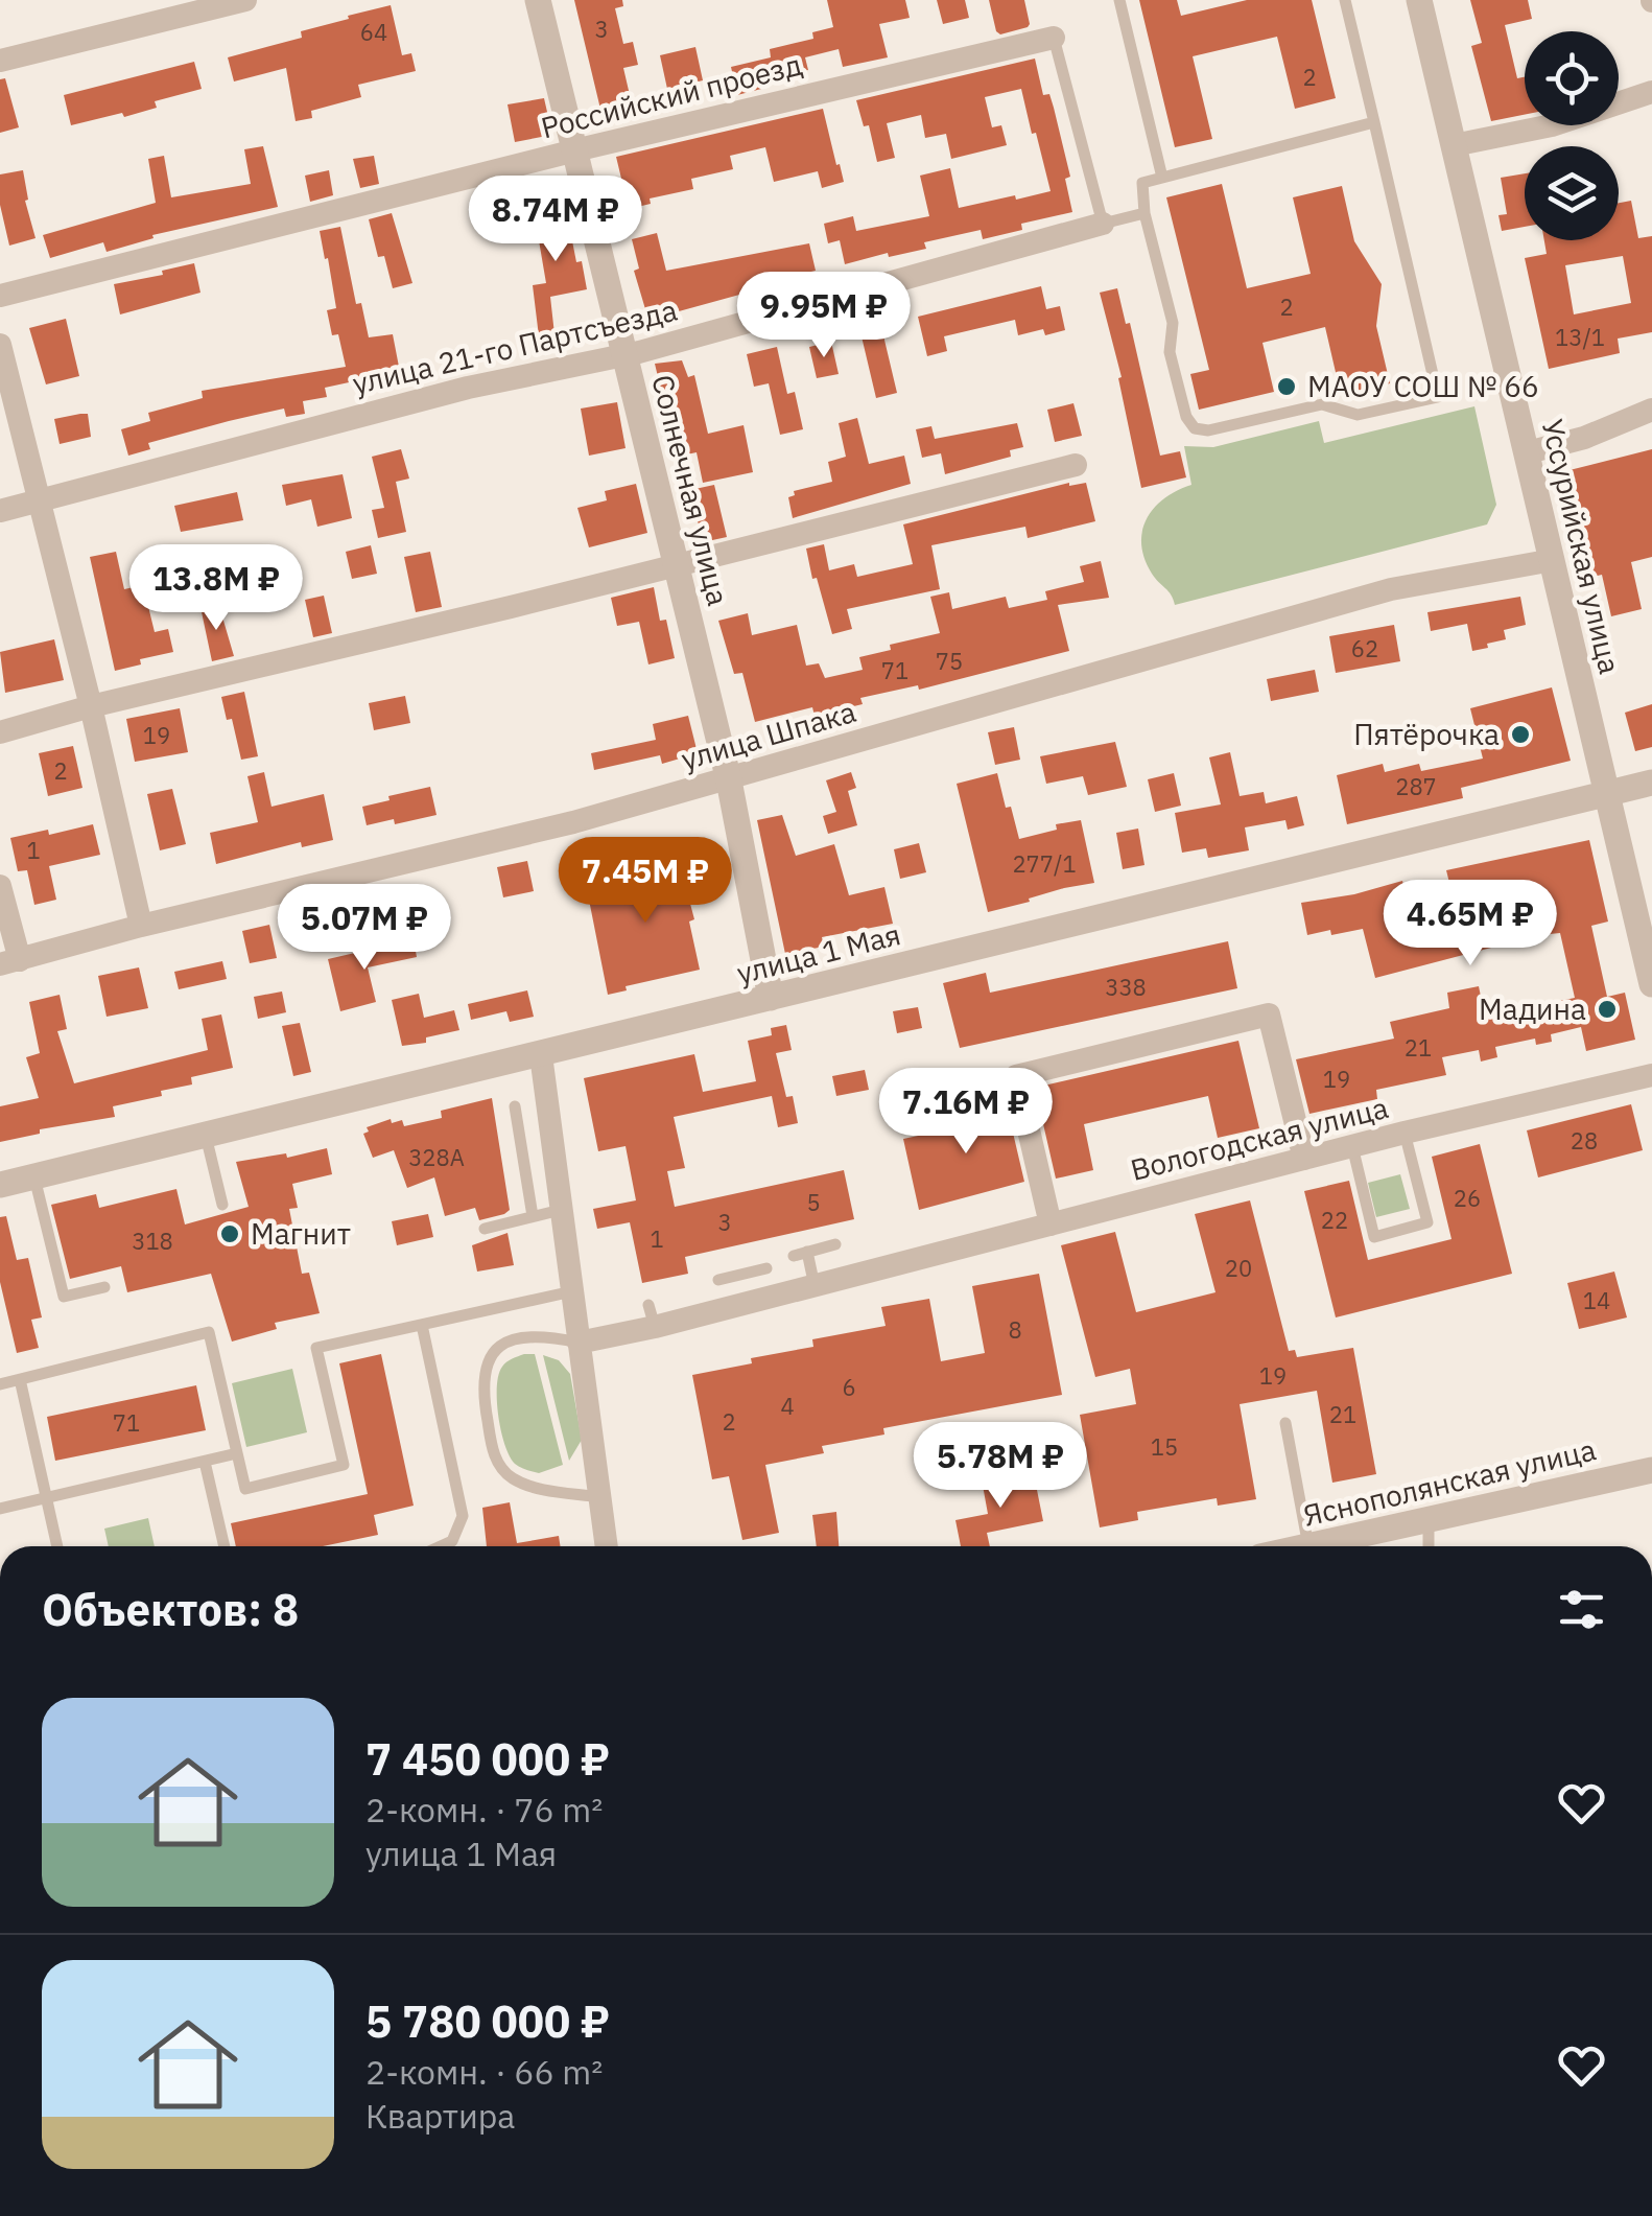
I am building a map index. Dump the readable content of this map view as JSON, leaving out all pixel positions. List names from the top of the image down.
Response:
{
  "streets": {
    "street": [
      "Российский проезд",
      "улица 21-го Партсъезда",
      "Солнечная улица",
      "Уссурийская улица",
      "улица Шпака",
      "улица 1 Мая",
      "Вологодская улица",
      "Яснополянская улица"
    ]
  },
  "crossings": [
    ["Российский проезд", "Солнечная улица"],
    ["улица 21-го Партсъезда", "Солнечная улица"],
    ["Солнечная улица", "улица Шпака"],
    ["Солнечная улица", "улица 1 Мая"],
    ["Уссурийская улица", "улица Шпака"],
    ["Уссурийская улица", "улица 1 Мая"]
  ],
  "places": [
    "МАОУ СОШ № 66",
    "Пятёрочка",
    "Мадина",
    "Магнит"
  ],
  "house_numbers": [
    "3",
    "64",
    "2",
    "2",
    "13/1",
    "62",
    "75",
    "71",
    "19",
    "2",
    "287",
    "1",
    "277/1",
    "338",
    "21",
    "19",
    "28",
    "328А",
    "26",
    "5",
    "22",
    "3",
    "1",
    "318",
    "20",
    "14",
    "8",
    "19",
    "6",
    "4",
    "21",
    "2",
    "71",
    "15"
  ],
  "page": {
    "price": [
      "8.74M ₽",
      "9.95M ₽",
      "13.8M ₽",
      "7.45M ₽",
      "4.65M ₽",
      "5.07M ₽",
      "7.16M ₽",
      "5.78M ₽"
    ],
    "heading": "Объектов: 8",
    "list": [
      {
        "name": "7 450 000 ₽",
        "note": "2-комн. · 76 m² · улица 1 Мая"
      },
      {
        "name": "5 780 000 ₽",
        "note": "2-комн. · 66 m² · Квартира"
      }
    ]
  }
}
